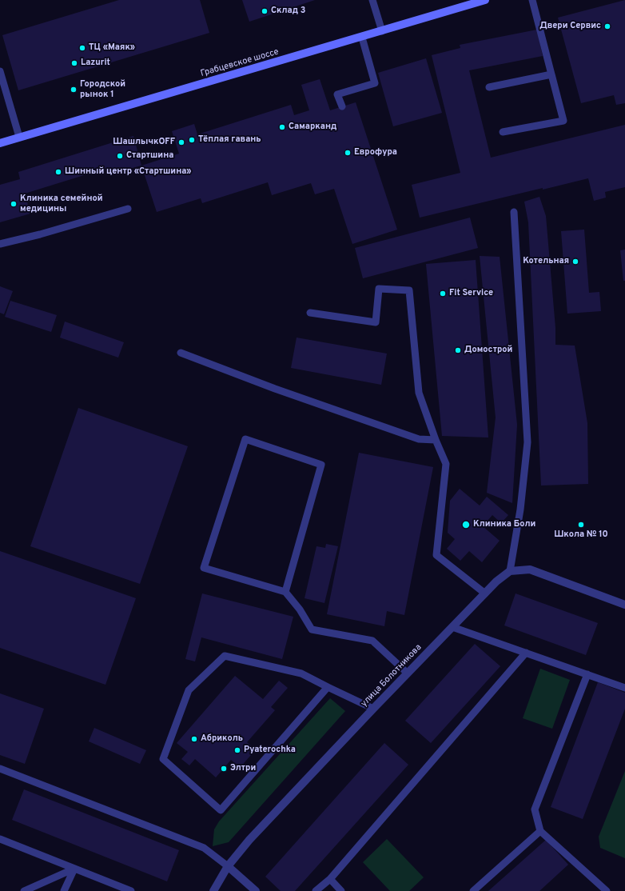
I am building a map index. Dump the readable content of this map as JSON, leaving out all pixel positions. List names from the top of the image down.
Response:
{
  "streets": {
    "main road": ["Грабцевское шоссе"],
    "street": ["улица Болотникова"]
  },
  "places": [
    "Склад 3",
    "Двери Сервис",
    "ТЦ «Маяк»",
    "Lazurit",
    "Городской рынок 1",
    "Самарканд",
    "Тёплая гавань",
    "ШашлычкOFF",
    "Еврофура",
    "Стартшина",
    "Шинный центр «Стартшина»",
    "Клиника семейной медицины",
    "Котельная",
    "Fit Service",
    "Домострой",
    "Клиника Боли",
    "Школа № 10",
    "Абриколь",
    "Pyaterochka",
    "Элтри"
  ]
}
